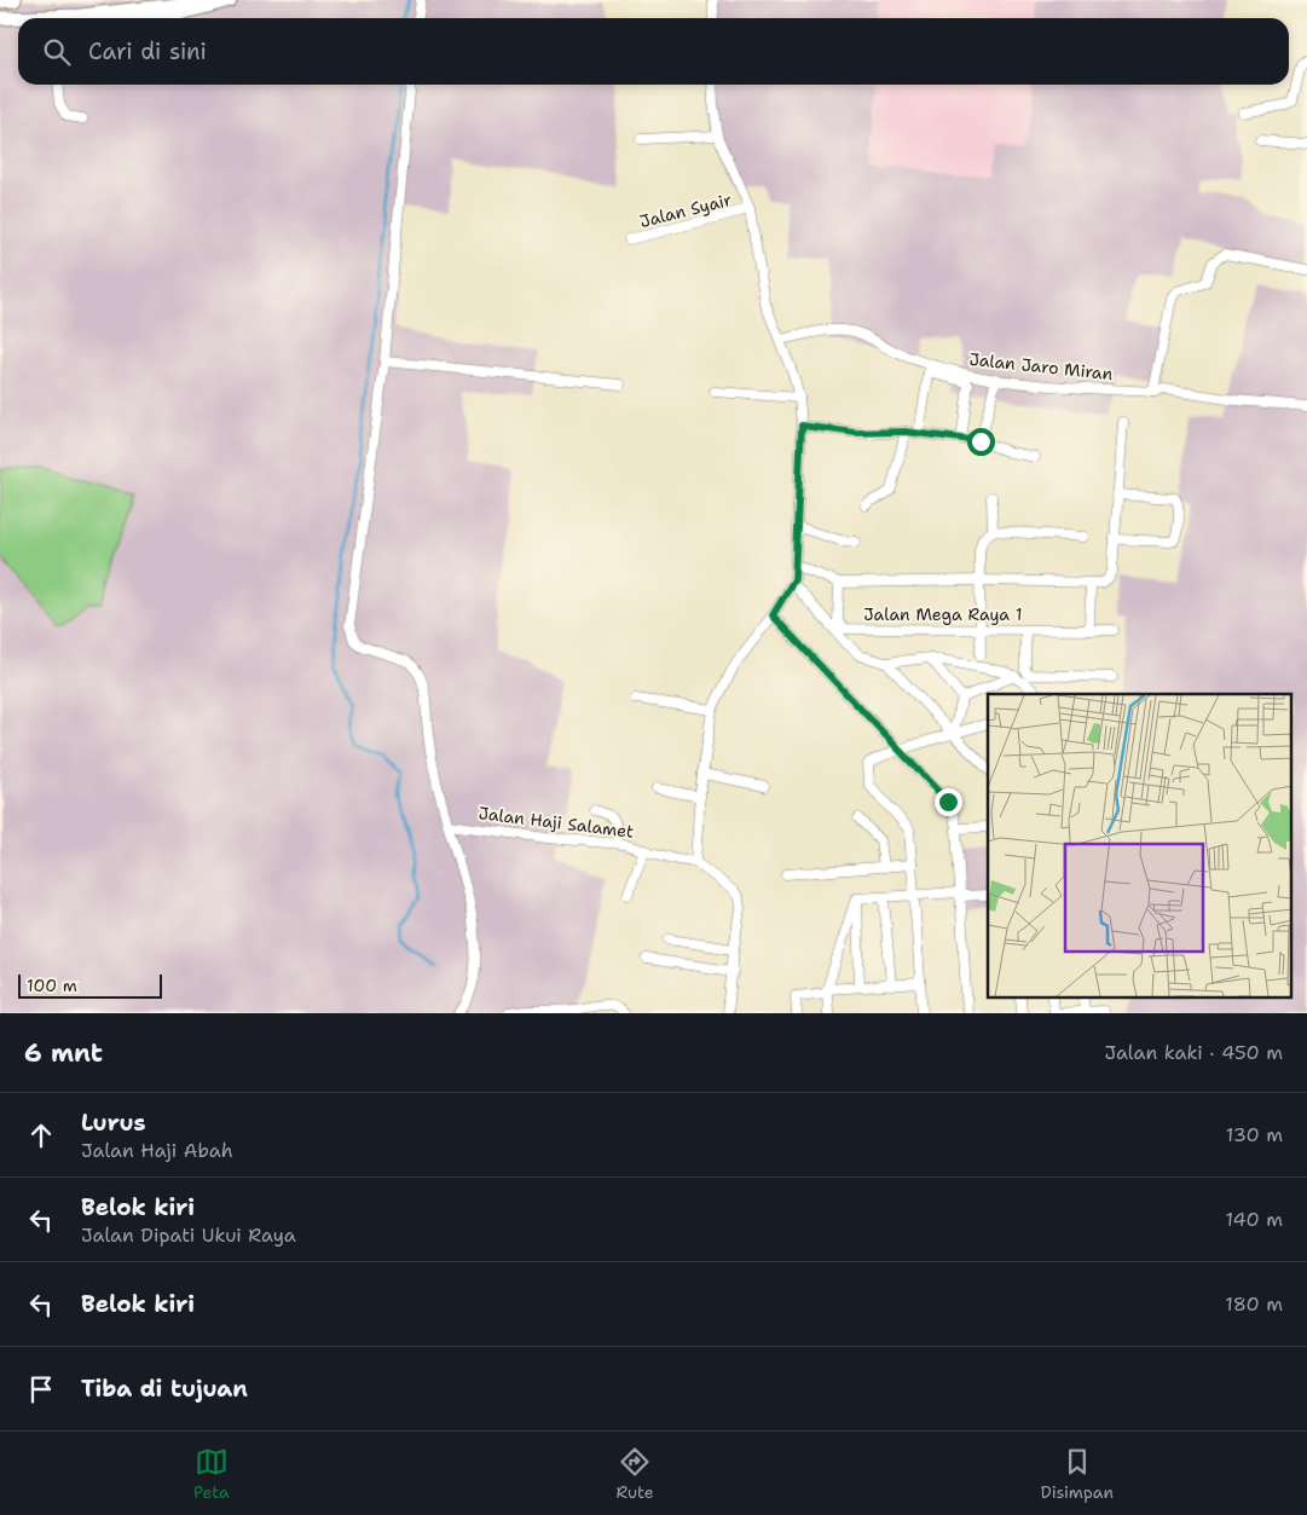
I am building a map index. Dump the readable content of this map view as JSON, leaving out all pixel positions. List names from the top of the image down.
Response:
{
  "streets": {
    "street": [
      "Jalan Syair",
      "Jalan Jaro Miran",
      "Jalan Mega Raya 1",
      "Jalan Haji Salamet"
    ]
  },
  "scale_bar": "100 m",
  "page": {
    "search": "Cari di sini",
    "scale": "100 m",
    "heading": ["6 mnt", "Jalan kaki · 450 m"],
    "list": [
      ["Lurus", "Jalan Haji Abah", "130 m"],
      ["Belok kiri", "Jalan Dipati Ukui Raya", "140 m"],
      ["Belok kiri", "180 m"],
      "Tiba di tujuan"
    ],
    "nav": ["Peta", "Rute", "Disimpan"]
  }
}
